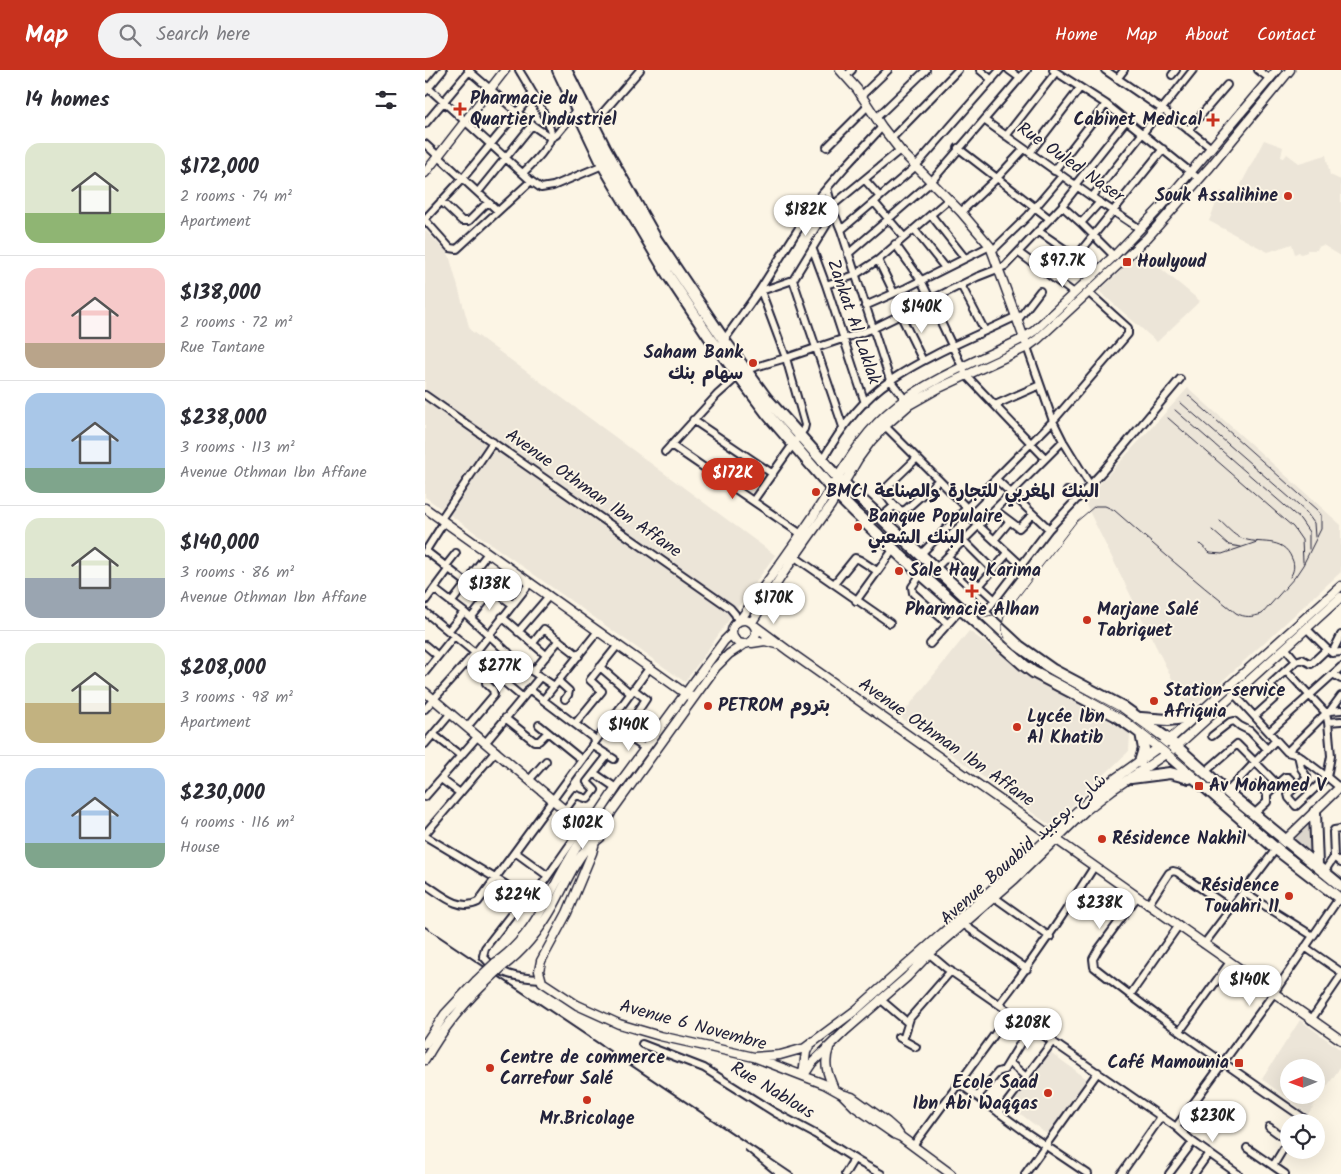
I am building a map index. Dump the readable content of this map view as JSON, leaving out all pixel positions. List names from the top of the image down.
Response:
{
  "streets": {
    "street": [
      "Rue Ouled Naser",
      "Zankat Al Laklak",
      "Avenue Othman Ibn Affane",
      "Avenue Bouabid شارع بوعبيد",
      "Avenue 6 Novembre",
      "Rue Nablous"
    ]
  },
  "crossings": [
    ["Avenue Othman Ibn Affane", "Avenue Bouabid شارع بوعبيد"],
    ["Avenue Bouabid شارع بوعبيد", "Avenue 6 Novembre"]
  ],
  "places": {
    "health": ["Pharmacie du Quartier Industriel", "Cabinet Medical", "Pharmacie Alhan"],
    "other": [
      "Souk Assalihine",
      "Saham Bank سهام بنك",
      "BMCI البنك المغربي للتجارة والصناعة",
      "Banque Populaire البنك الشعبي",
      "Sale Hay Karima",
      "Marjane Salé Tabriquet",
      "Station-service Afriquia",
      "PETROM بتروم",
      "Lycée Ibn Al Khatib",
      "Résidence Nakhil",
      "Résidence Touahri 11",
      "Centre de commerce Carrefour Salé",
      "Ecole Saad Ibn Abi Waqqas",
      "Mr.Bricolage"
    ],
    "transit": ["Houlyoud", "Av Mohamed V", "Café Mamounia"]
  },
  "north": "left",
  "page": {
    "header": "Map",
    "search": "Search here",
    "nav": [
      "Home",
      "Map",
      "About",
      "Contact"
    ],
    "heading": "14 homes",
    "list": [
      {
        "name": "$172,000",
        "note": "2 rooms · 74 m² · Apartment"
      },
      {
        "name": "$138,000",
        "note": "2 rooms · 72 m² · Rue Tantane"
      },
      {
        "name": "$238,000",
        "note": "3 rooms · 113 m² · Avenue Othman Ibn Affane"
      },
      {
        "name": "$140,000",
        "note": "3 rooms · 86 m² · Avenue Othman Ibn Affane"
      },
      {
        "name": "$208,000",
        "note": "3 rooms · 98 m² · Apartment"
      },
      {
        "name": "$230,000",
        "note": "4 rooms · 116 m² · House"
      }
    ],
    "price": [
      "$182K",
      "$97.7K",
      "$140K",
      "$172K",
      "$138K",
      "$170K",
      "$277K",
      "$140K",
      "$102K",
      "$224K",
      "$238K",
      "$140K",
      "$208K",
      "$230K"
    ]
  }
}
